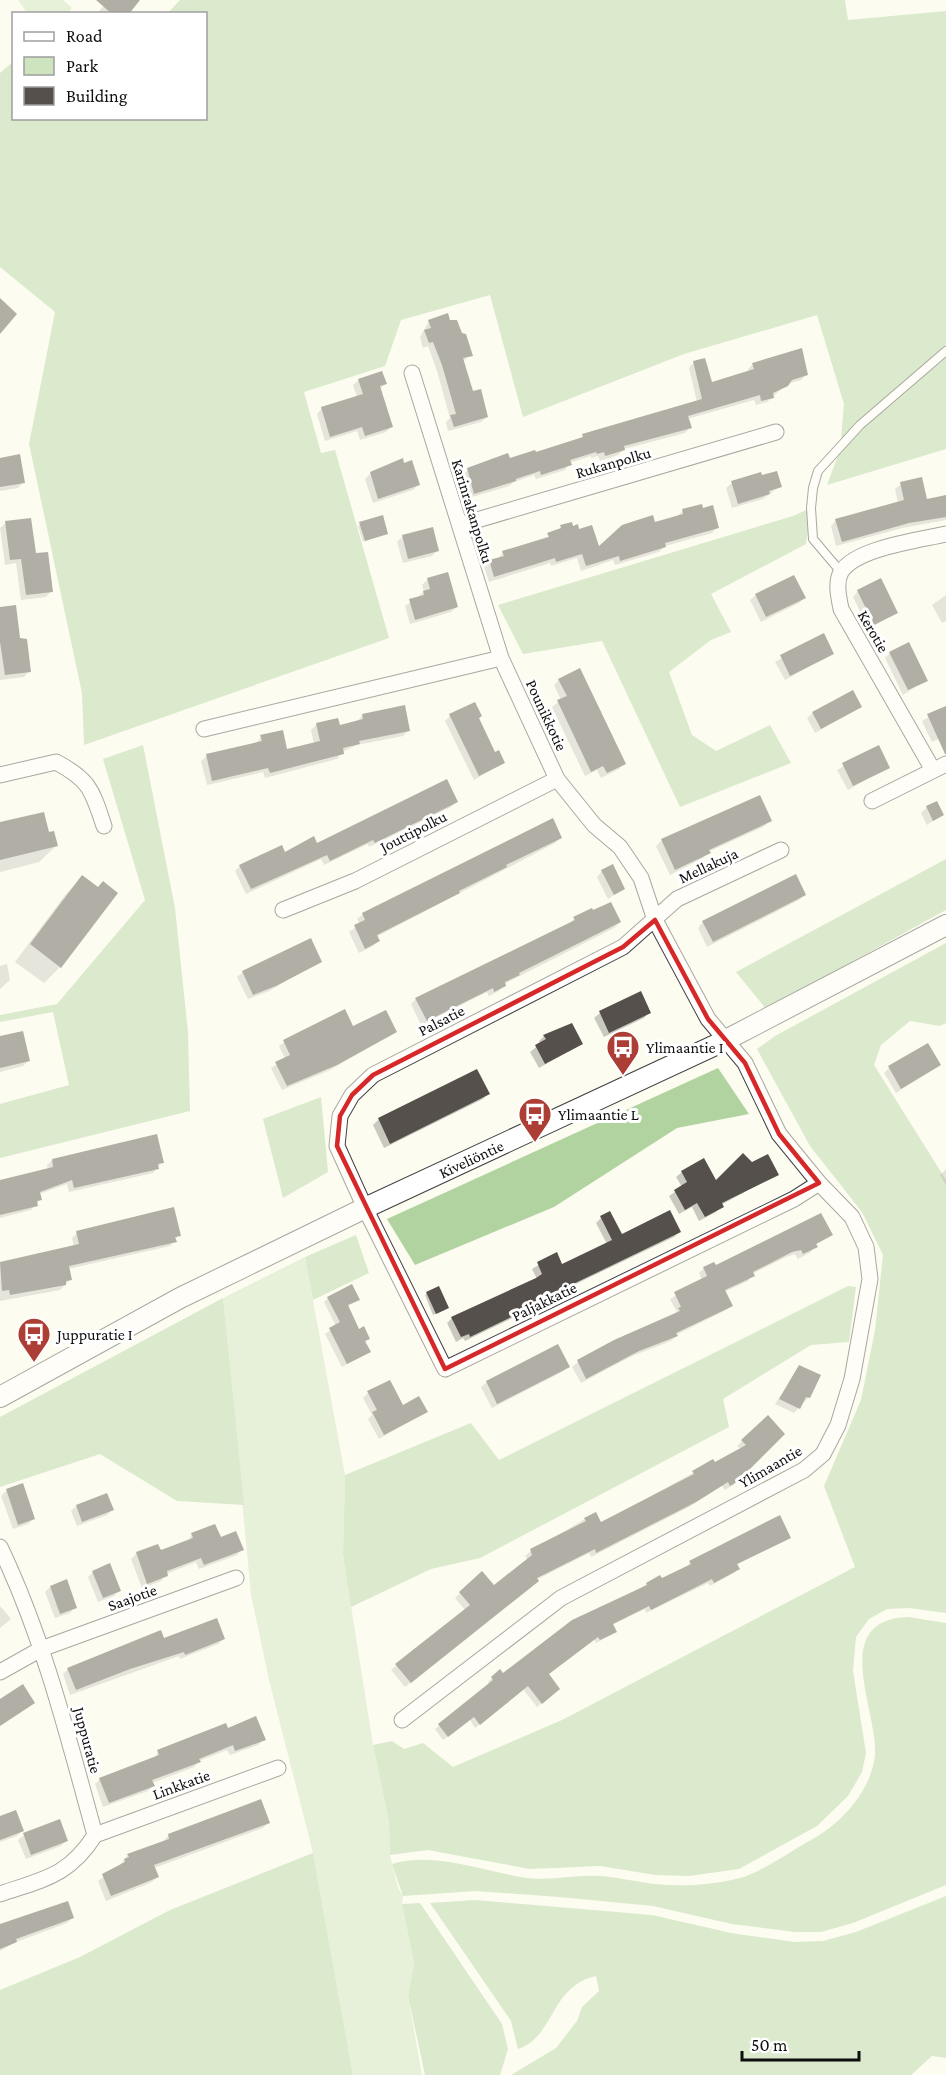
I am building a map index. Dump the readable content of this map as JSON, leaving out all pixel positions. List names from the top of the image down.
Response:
{
  "streets": {
    "street": [
      "Rukanpolku",
      "Karinrakanpolku",
      "Kerotie",
      "Pounikkotie",
      "Jouttipolku",
      "Mellakuja",
      "Palsatie",
      "Kiveliöntie",
      "Paljakkatie",
      "Ylimaantie",
      "Saajotie",
      "Juppuratie",
      "Linkkatie"
    ]
  },
  "crossings": [
    ["Rukanpolku", "Karinrakanpolku"],
    ["Karinrakanpolku", "Pounikkotie"],
    ["Pounikkotie", "Jouttipolku"],
    ["Pounikkotie", "Mellakuja"],
    ["Pounikkotie", "Palsatie"],
    ["Pounikkotie", "Kiveliöntie"],
    ["Pounikkotie", "Ylimaantie"],
    ["Mellakuja", "Palsatie"],
    ["Palsatie", "Kiveliöntie"],
    ["Palsatie", "Paljakkatie"],
    ["Kiveliöntie", "Paljakkatie"],
    ["Kiveliöntie", "Ylimaantie"],
    ["Paljakkatie", "Ylimaantie"],
    ["Saajotie", "Juppuratie"],
    ["Juppuratie", "Linkkatie"]
  ],
  "places": {
    "bus stop": ["Ylimaantie I", "Ylimaantie L", "Juppuratie I"]
  },
  "legend": ["Road", "Park", "Building"],
  "scale_bar": "50 m"
}
